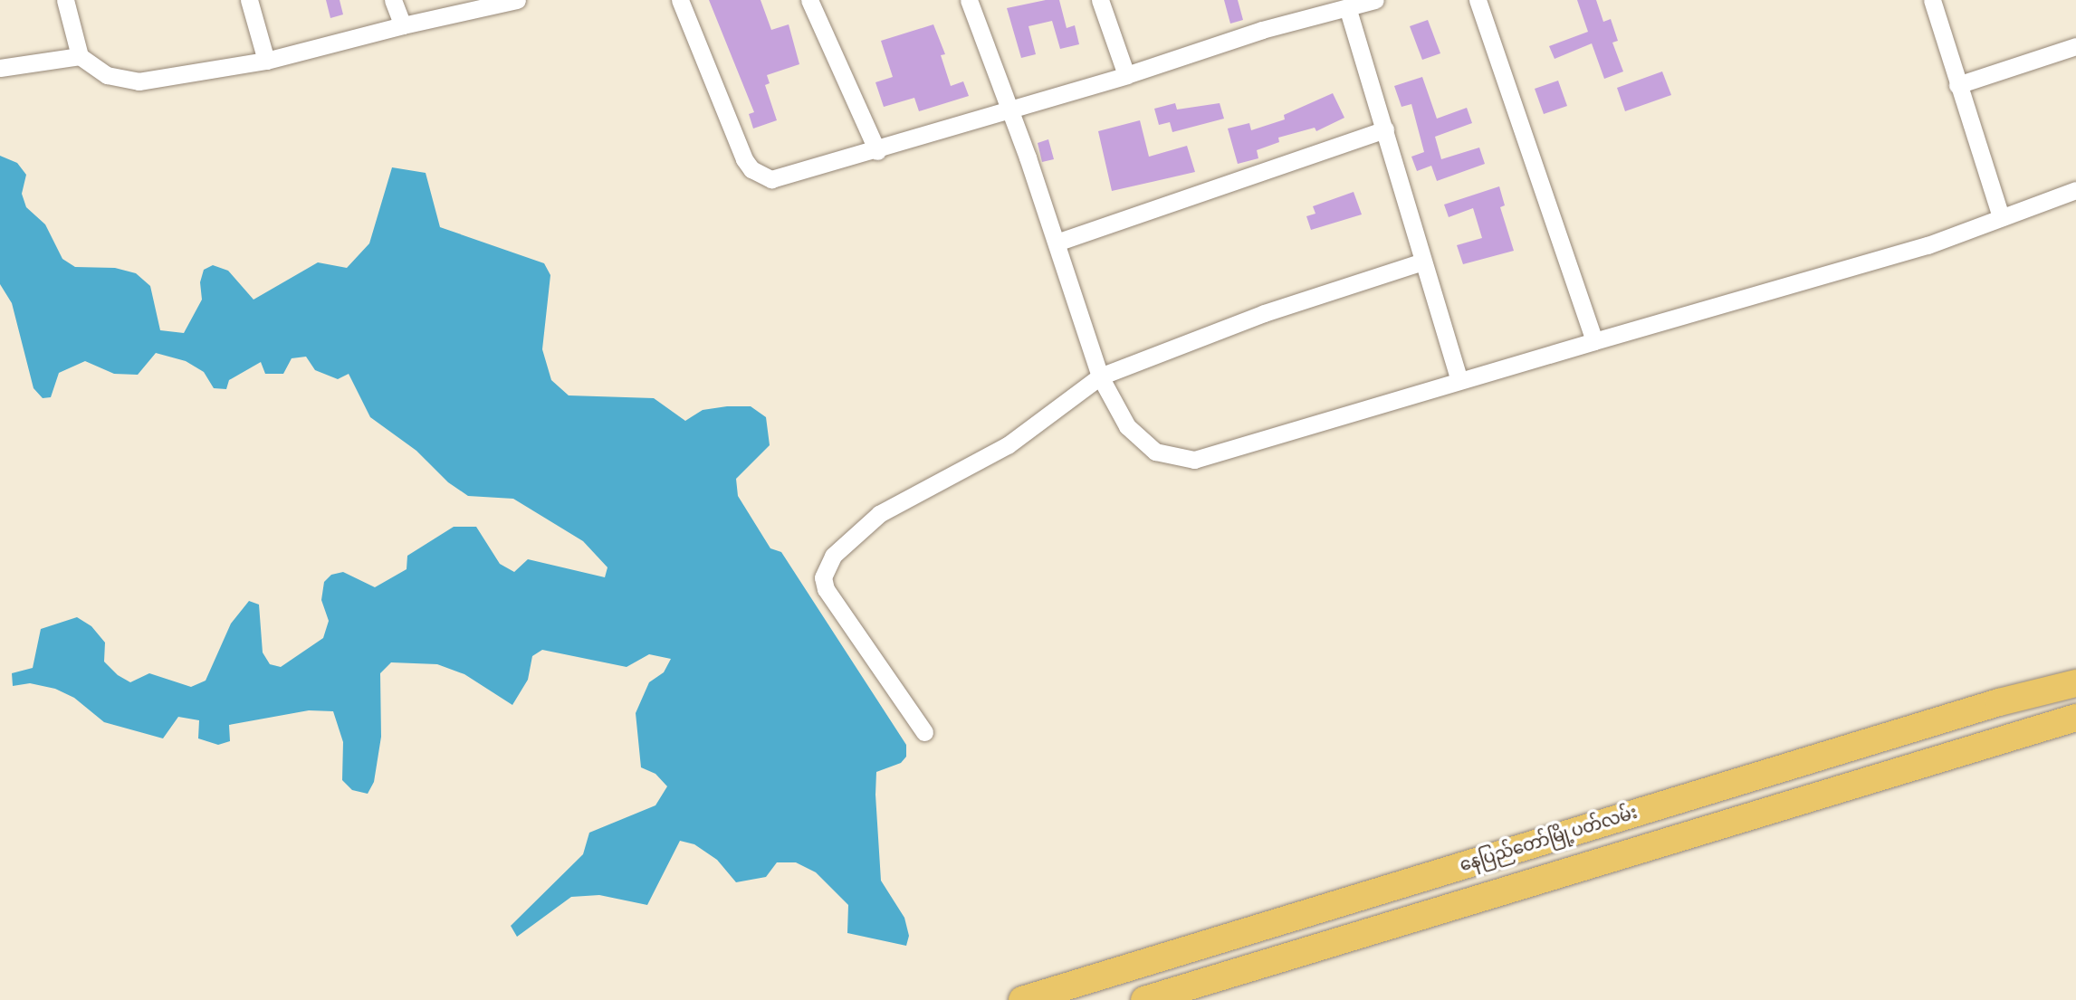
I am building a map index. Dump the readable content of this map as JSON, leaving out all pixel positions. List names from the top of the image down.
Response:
{
  "streets": {
    "main road": ["နေပြည်တော်မြို့ပတ်လမ်း"]
  }
}
